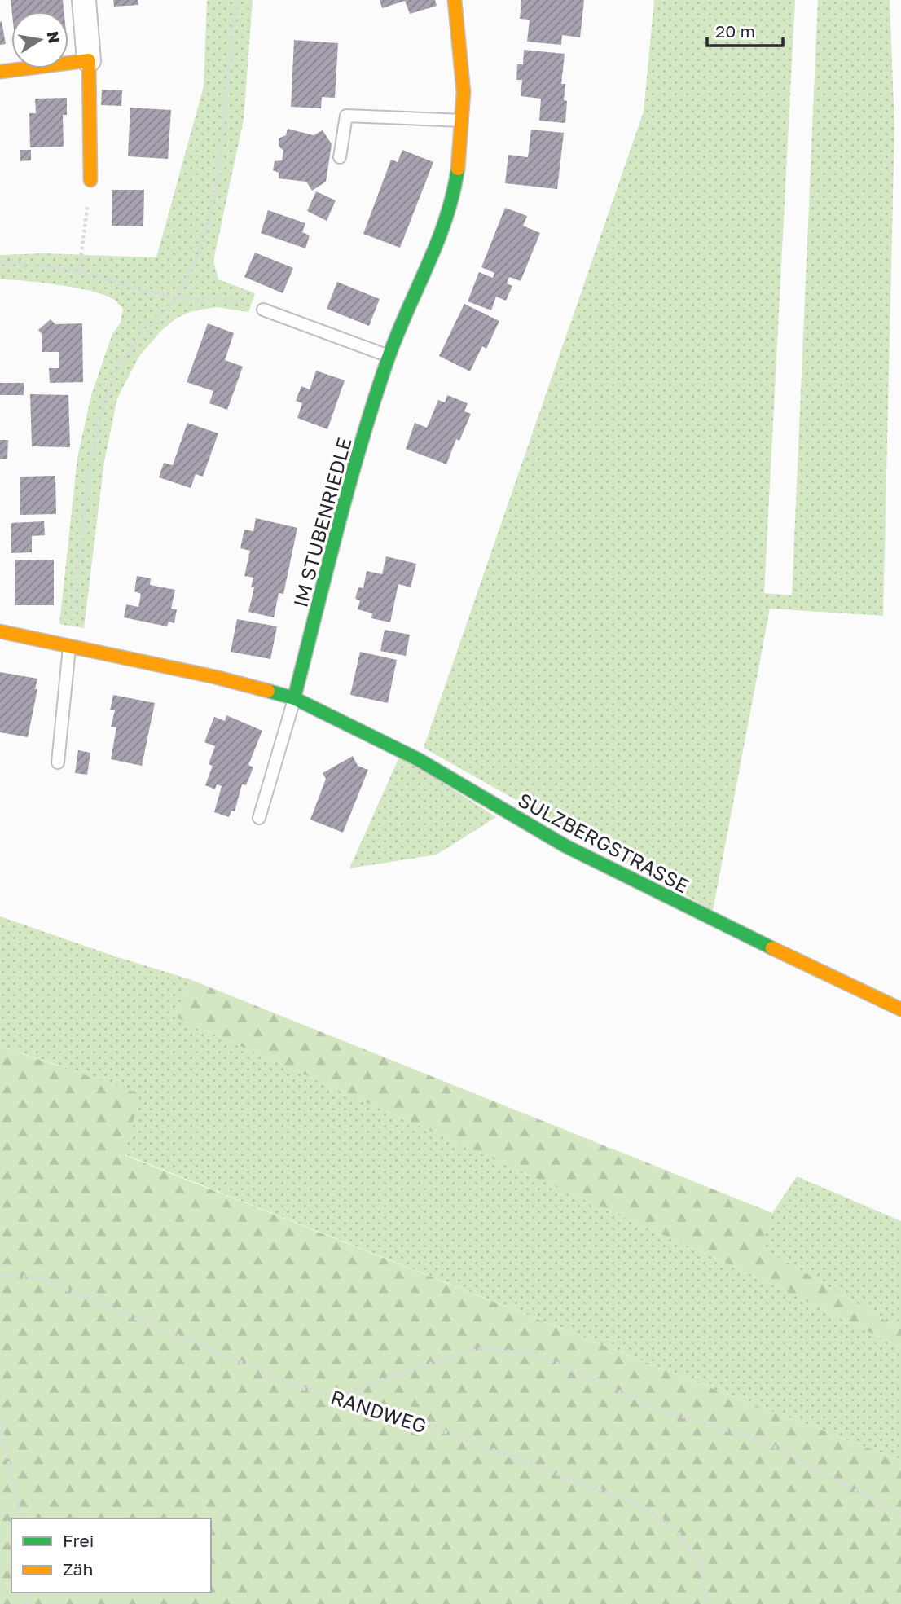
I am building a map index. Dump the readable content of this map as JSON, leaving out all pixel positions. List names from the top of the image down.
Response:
{
  "streets": {
    "street": ["IM STUBENRIEDLE", "SULZBERGSTRASSE"],
    "path": ["RANDWEG"]
  },
  "crossings": [
    ["IM STUBENRIEDLE", "SULZBERGSTRASSE"]
  ],
  "legend": ["Frei", "Zäh"],
  "scale_bar": "20 m",
  "north": "right"
}
